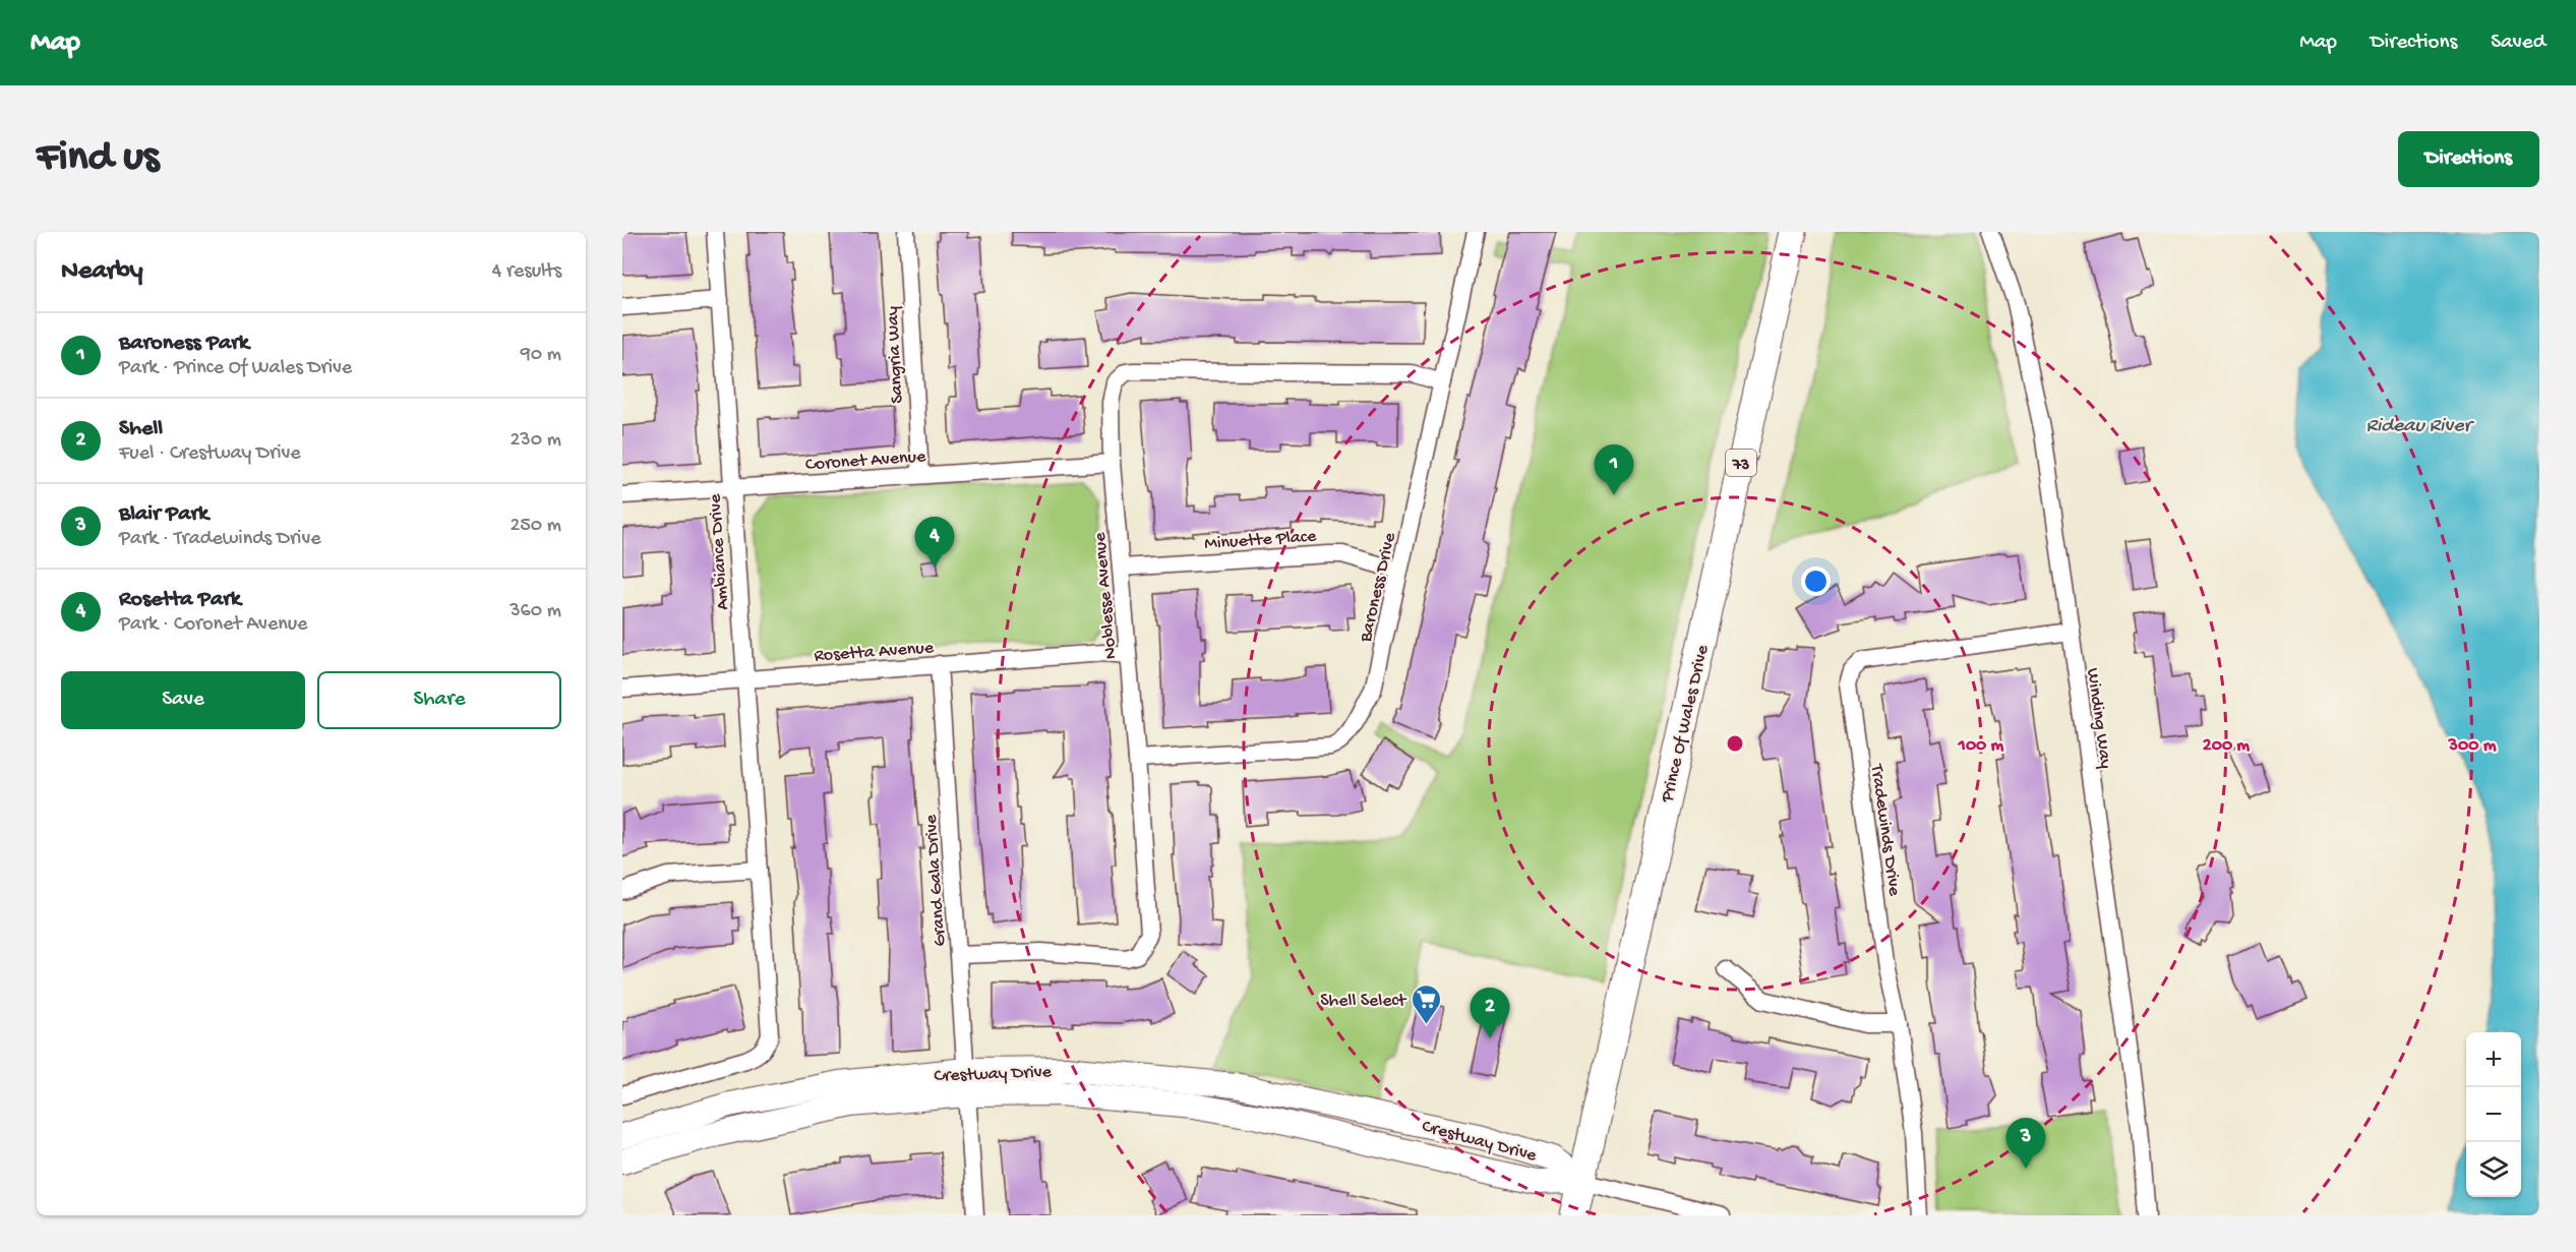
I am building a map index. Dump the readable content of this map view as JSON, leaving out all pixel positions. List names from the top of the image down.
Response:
{
  "streets": {
    "main road": ["73", "Prince Of Wales Drive"],
    "street": [
      "Sangria Way",
      "Coronet Avenue",
      "Minuette Place",
      "Ambiance Drive",
      "Baroness Drive",
      "Noblesse Avenue",
      "Rosetta Avenue",
      "Winding Way",
      "Tradewinds Drive",
      "Grand Gala Drive",
      "Crestway Drive"
    ]
  },
  "crossings": [
    ["Sangria Way", "Coronet Avenue"],
    ["Coronet Avenue", "Ambiance Drive"],
    ["Coronet Avenue", "Noblesse Avenue"],
    ["Minuette Place", "Baroness Drive"],
    ["Minuette Place", "Noblesse Avenue"],
    ["Ambiance Drive", "Rosetta Avenue"],
    ["Baroness Drive", "Noblesse Avenue"],
    ["Noblesse Avenue", "Rosetta Avenue"],
    ["Noblesse Avenue", "Grand Gala Drive"],
    ["Rosetta Avenue", "Grand Gala Drive"],
    ["Winding Way", "Tradewinds Drive"],
    ["Prince Of Wales Drive", "Crestway Drive"],
    ["Grand Gala Drive", "Crestway Drive"]
  ],
  "water": ["Rideau River"],
  "places": {
    "supermarket": ["Shell Select"]
  },
  "page": {
    "header": "Map",
    "nav": ["Map", "Directions", "Saved"],
    "buttons": [
      "Directions",
      ["Save", "Share"]
    ],
    "title": "Find us",
    "heading": ["Nearby", "4 results"],
    "list": [
      {
        "mark": "1",
        "name": "Baroness Park",
        "note": "Park · Prince Of Wales Drive",
        "value": "90 m"
      },
      {
        "mark": "2",
        "name": "Shell",
        "note": "Fuel · Crestway Drive",
        "value": "230 m"
      },
      {
        "mark": "3",
        "name": "Blair Park",
        "note": "Park · Tradewinds Drive",
        "value": "250 m"
      },
      {
        "mark": "4",
        "name": "Rosetta Park",
        "note": "Park · Coronet Avenue",
        "value": "360 m"
      }
    ],
    "pins": [
      "1",
      "4",
      "2",
      "3"
    ],
    "map_buttons": ["+", "−"]
  },
  "rings": ["100 m", "200 m", "300 m"]
}
